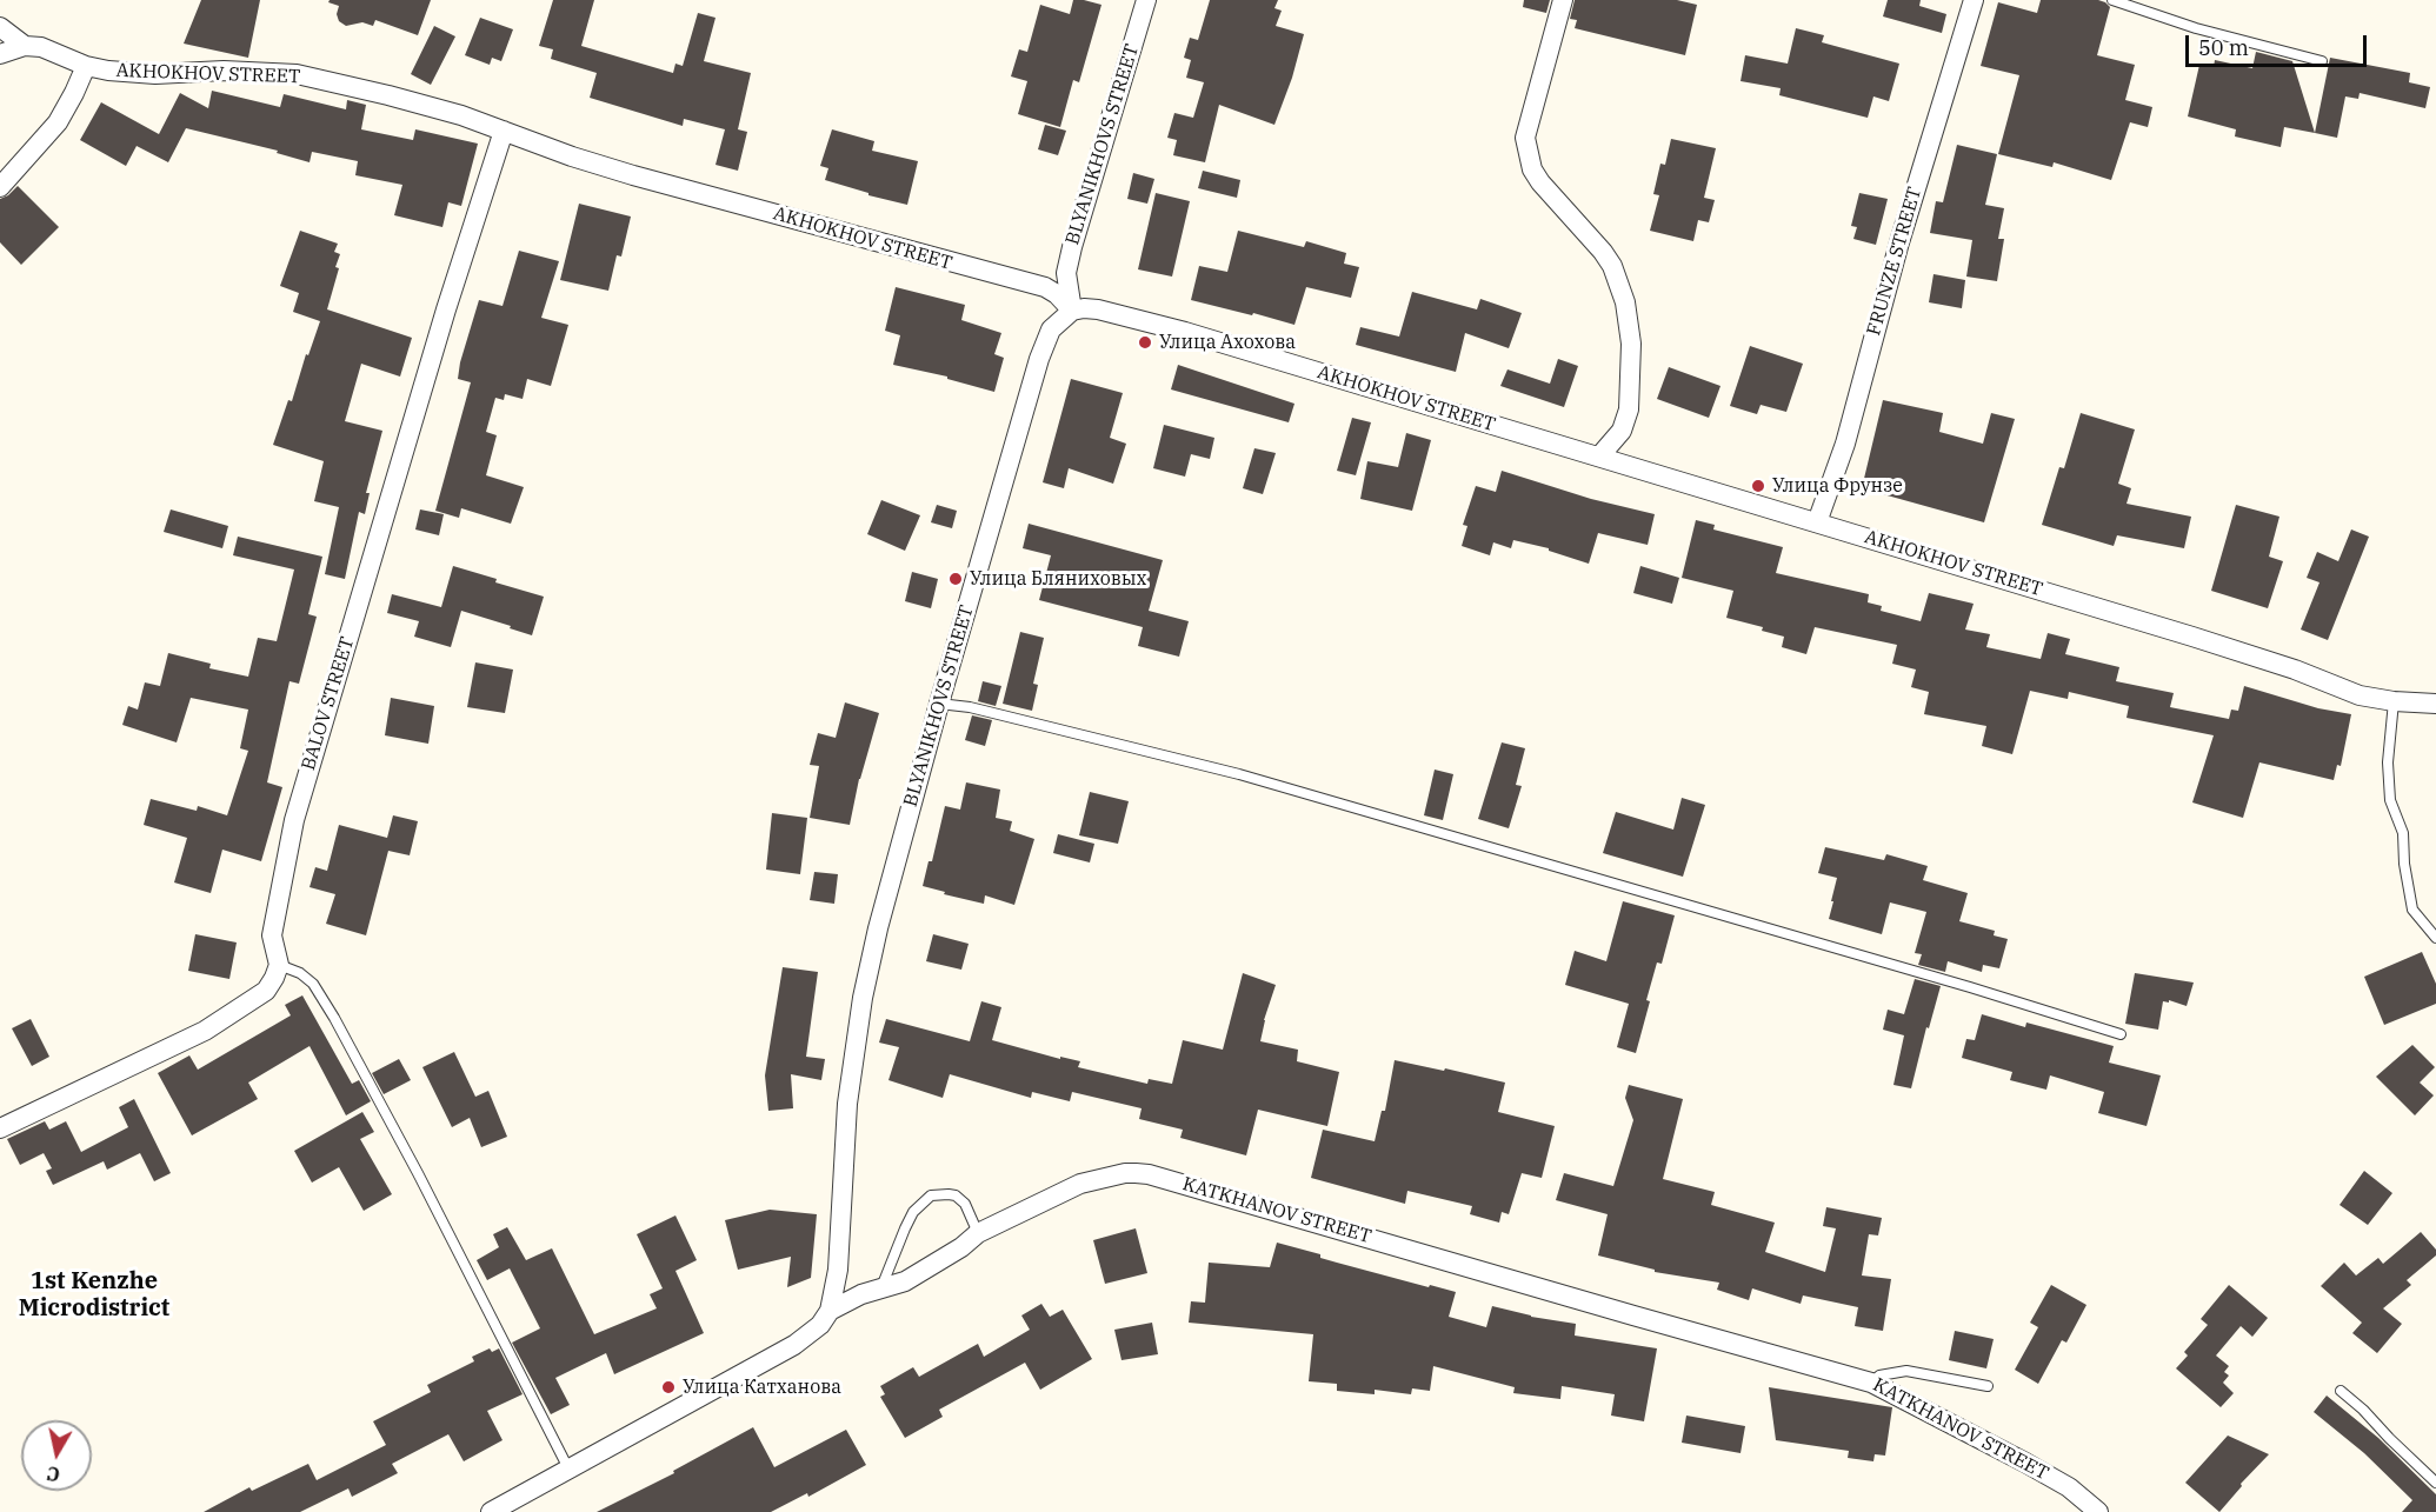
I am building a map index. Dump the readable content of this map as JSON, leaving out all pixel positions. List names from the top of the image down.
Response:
{
  "streets": {
    "street": [
      "AKHOKHOV STREET",
      "BLYANIKHOVS STREET",
      "FRUNZE STREET",
      "BALOV STREET",
      "KATKHANOV STREET"
    ]
  },
  "crossings": [
    ["AKHOKHOV STREET", "BLYANIKHOVS STREET"],
    ["AKHOKHOV STREET", "FRUNZE STREET"],
    ["AKHOKHOV STREET", "BALOV STREET"],
    ["BLYANIKHOVS STREET", "KATKHANOV STREET"]
  ],
  "districts": ["1st Kenzhe Microdistrict"],
  "places": [
    "Улица Ахохова",
    "Улица Фрунзе",
    "Улица Бляниховых",
    "Улица Катханова"
  ],
  "scale_bar": "50 m",
  "north": "bottom"
}
